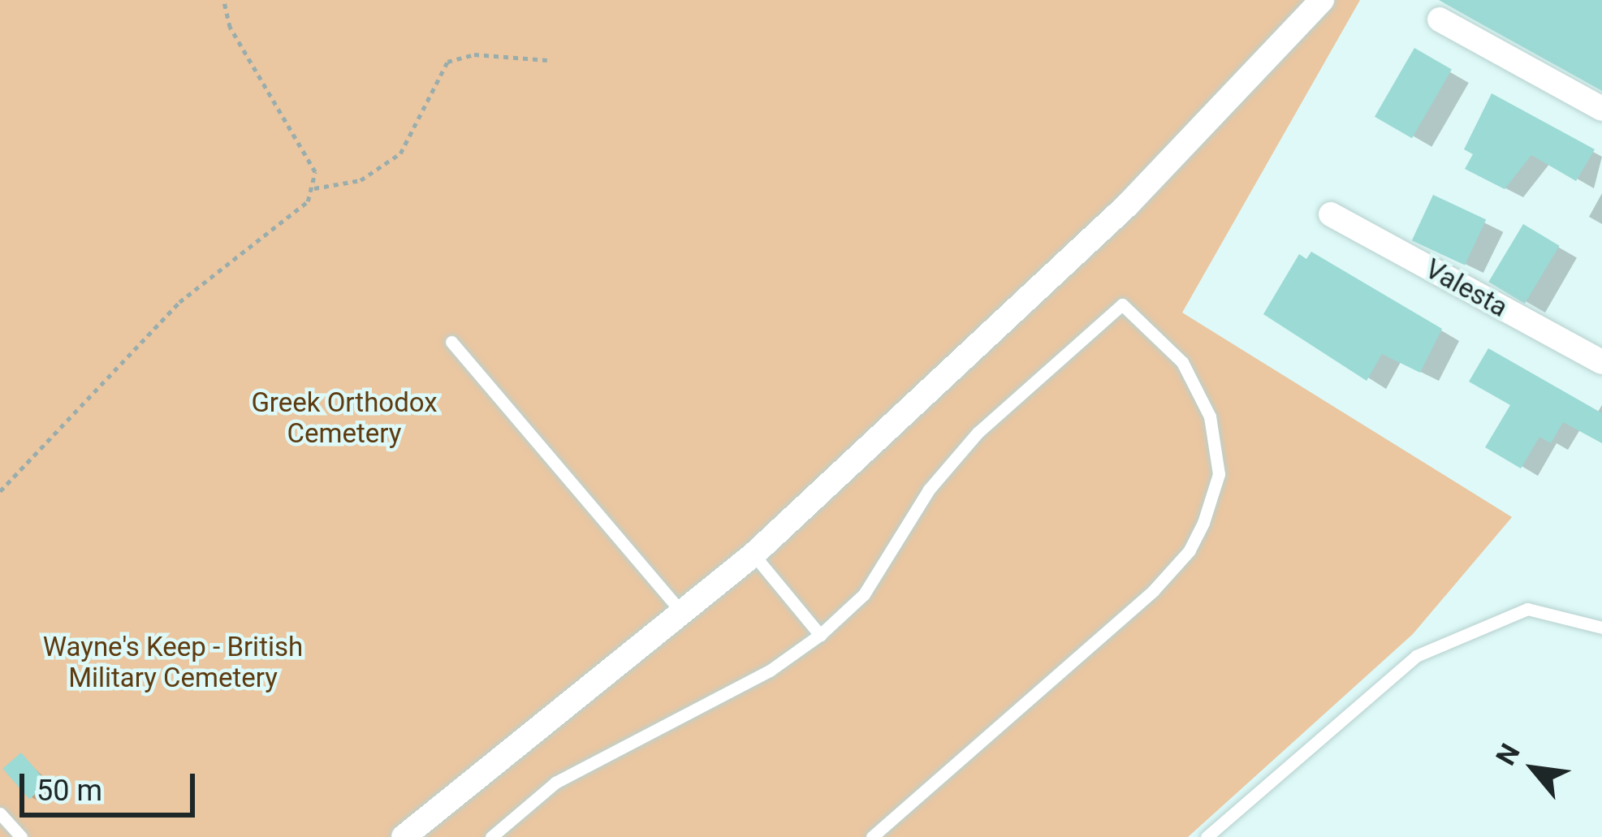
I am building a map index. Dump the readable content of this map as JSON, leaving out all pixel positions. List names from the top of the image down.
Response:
{
  "streets": {
    "street": ["Valesta"]
  },
  "parks": ["Greek Orthodox Cemetery", "Wayne's Keep - British Military Cemetery"],
  "scale_bar": "50 m",
  "north": "top left"
}
